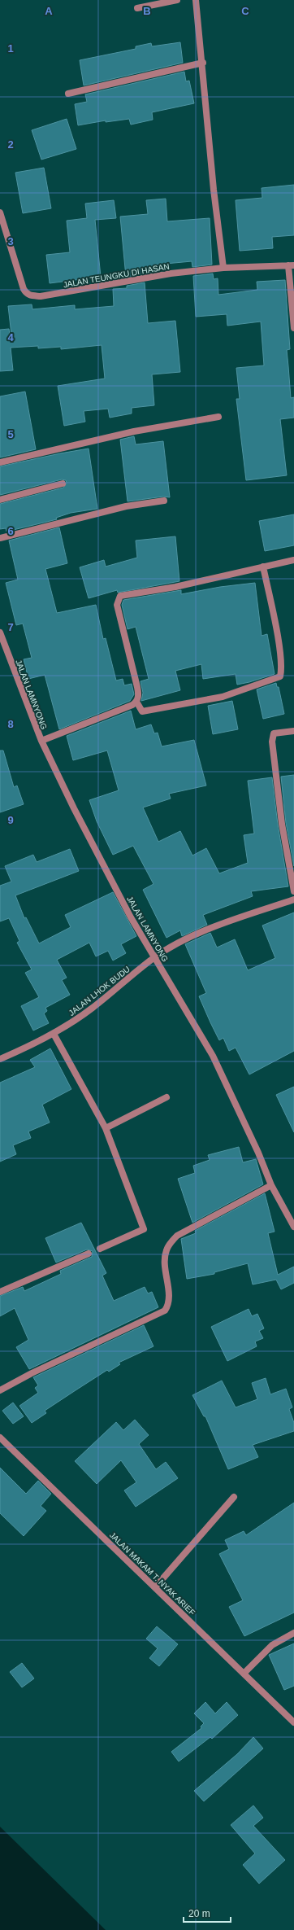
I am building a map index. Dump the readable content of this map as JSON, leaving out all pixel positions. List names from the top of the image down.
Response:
{
  "streets": {
    "street": [
      "JALAN TEUNGKU DI HASAN",
      "JALAN LAMNYONG",
      "JALAN LHOK BUDU",
      "JALAN MAKAM T. NYAK ARIEF"
    ]
  },
  "crossings": [
    ["JALAN LAMNYONG", "JALAN LHOK BUDU"]
  ],
  "scale_bar": "20 m",
  "grid": {
    "columns": ["A", "B", "C"],
    "rows": [
      "1",
      "2",
      "3",
      "4",
      "5",
      "6",
      "7",
      "8",
      "9"
    ]
  }
}
